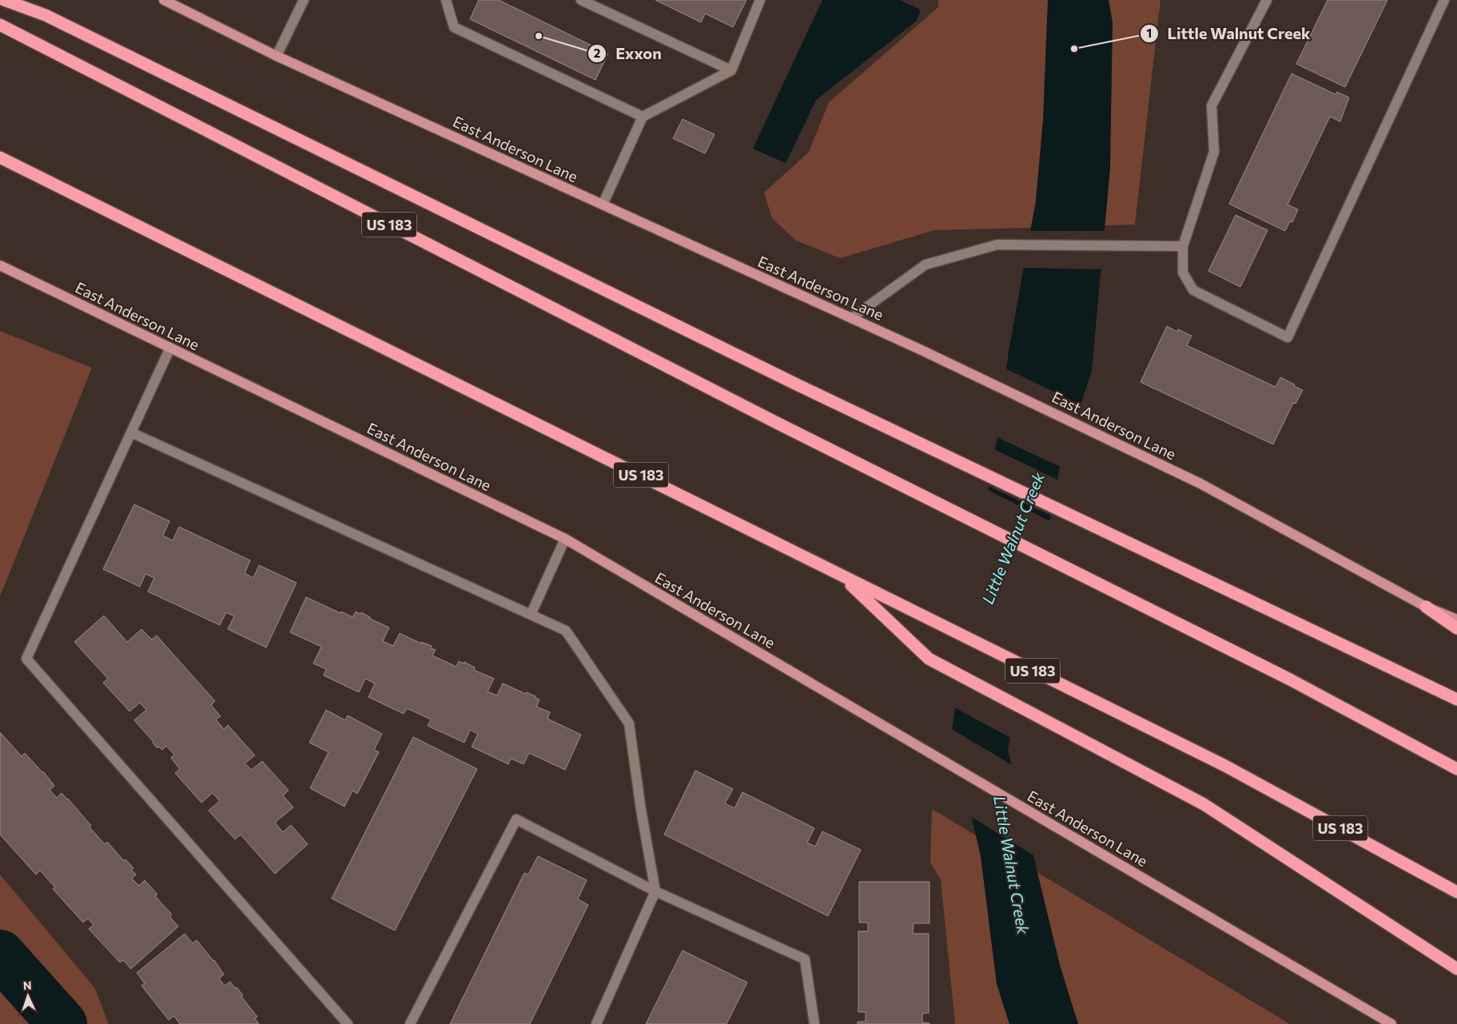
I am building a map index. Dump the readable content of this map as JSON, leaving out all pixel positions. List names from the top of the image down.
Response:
{
  "streets": {
    "highway": ["US 183"],
    "main road": ["East Anderson Lane"]
  },
  "water": ["Little Walnut Creek"],
  "places": ["Exxon", "Little Walnut Creek"],
  "north": "top"
}
